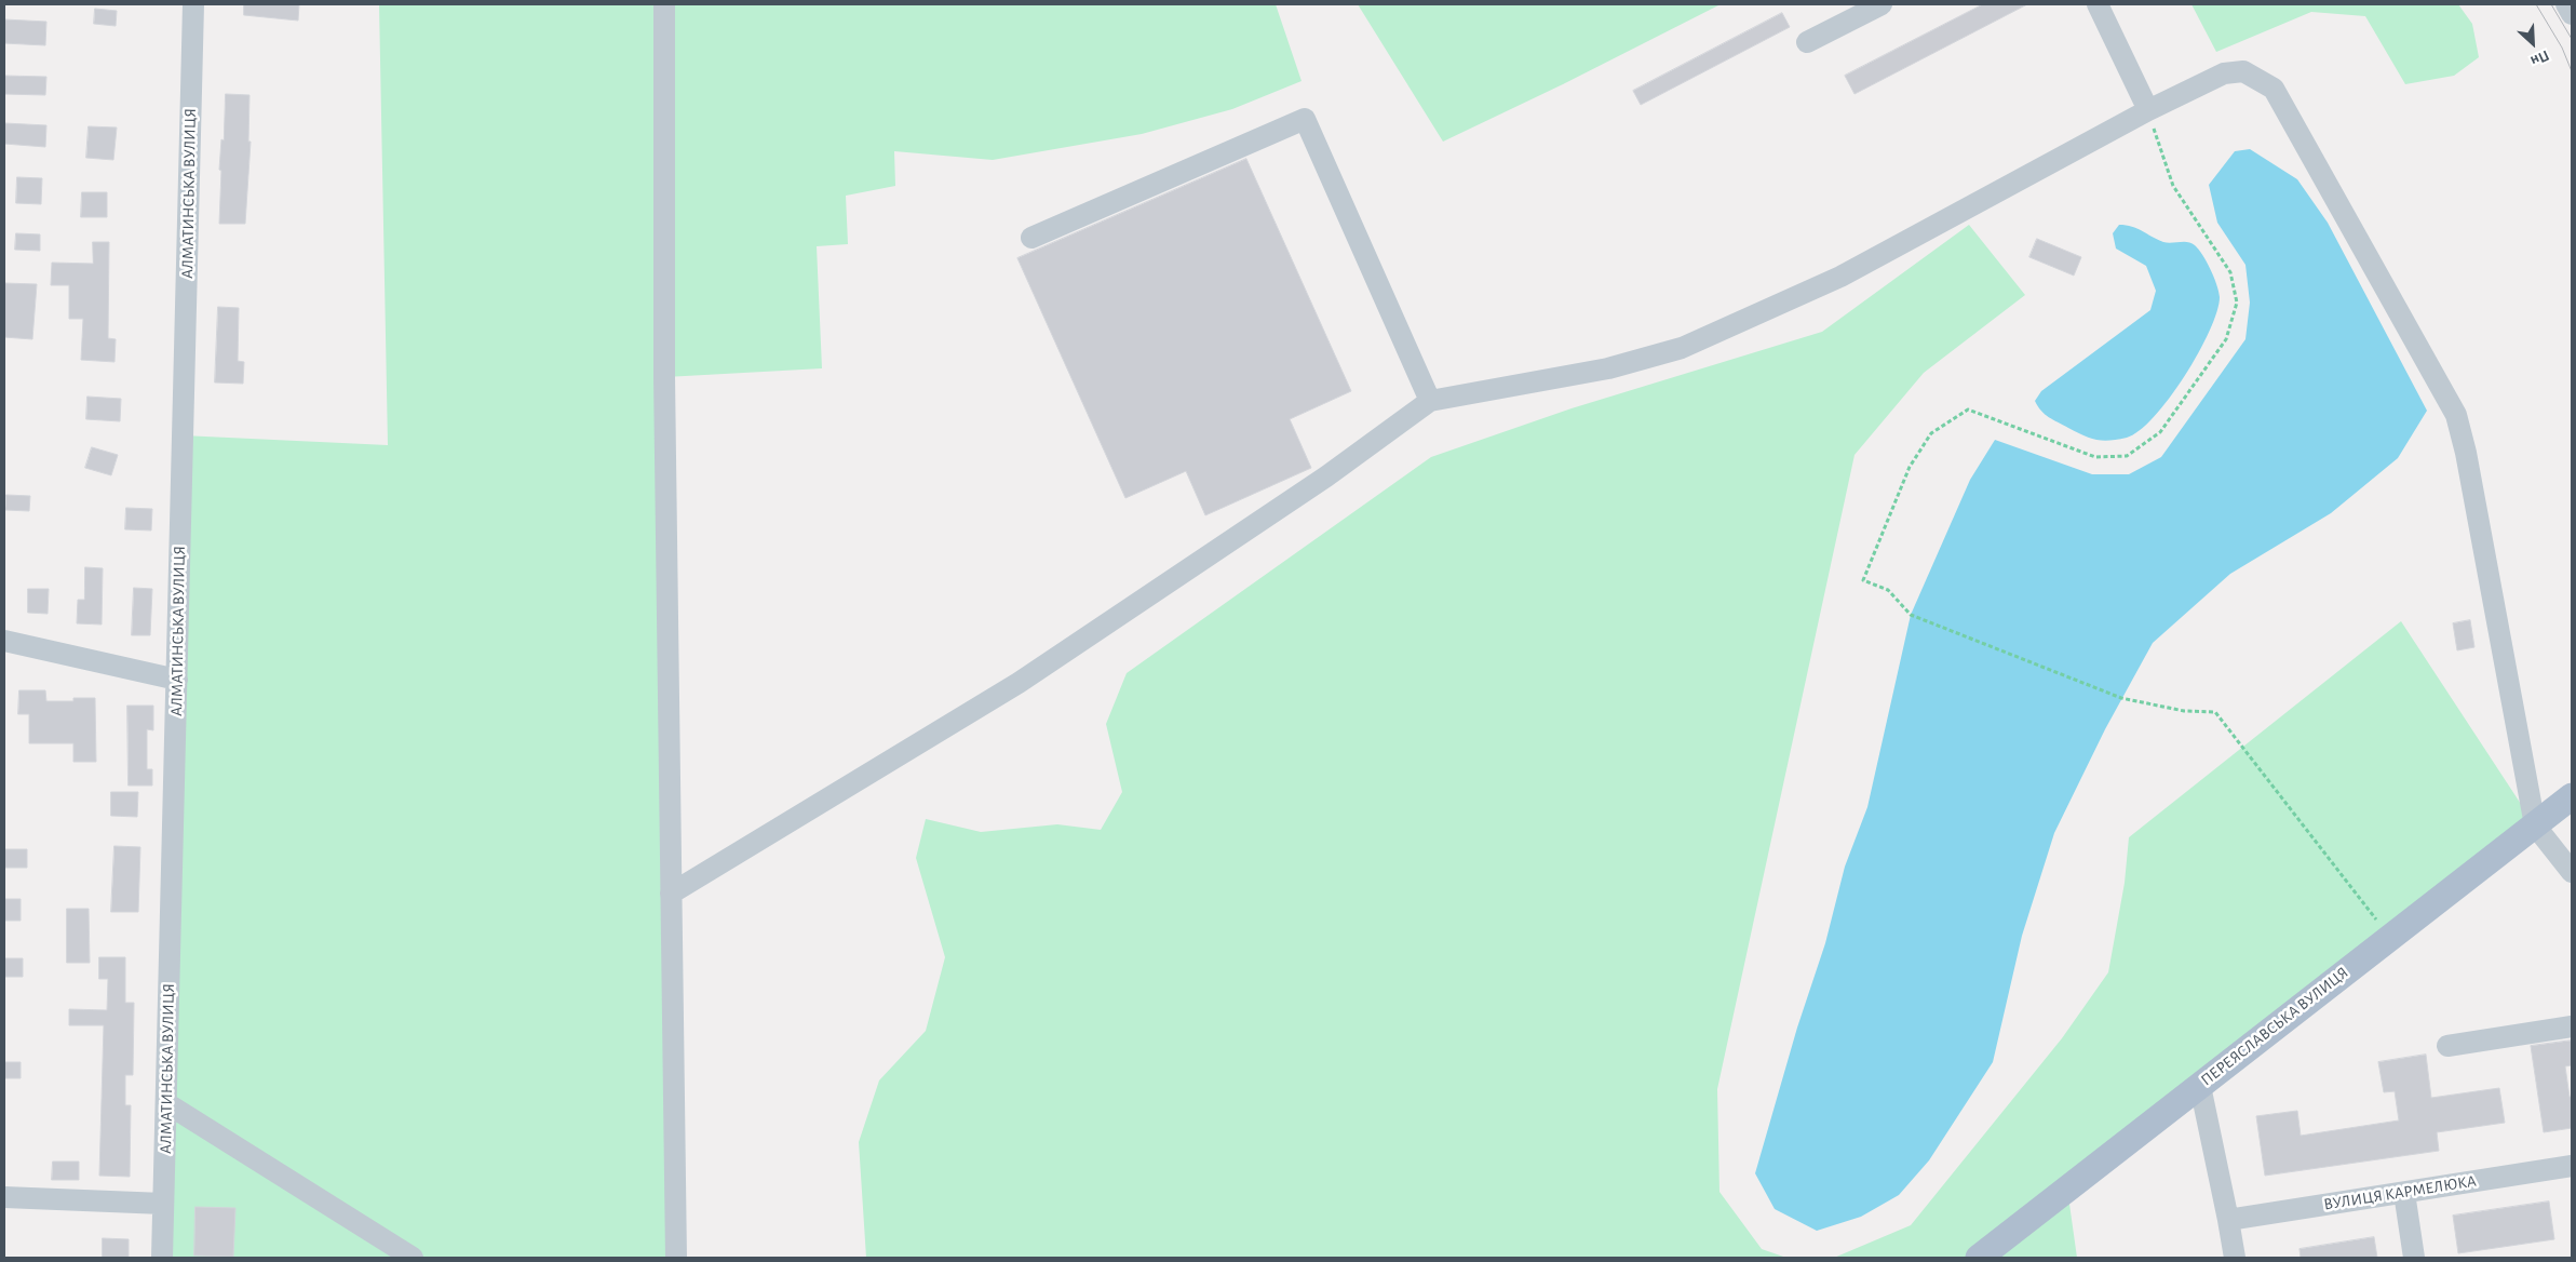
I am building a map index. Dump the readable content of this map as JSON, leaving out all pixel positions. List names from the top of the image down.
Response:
{
  "streets": {
    "main road": ["ПЕРЕЯСЛАВСЬКА ВУЛИЦЯ"],
    "street": ["АЛМАТИНСЬКА ВУЛИЦЯ", "ВУЛИЦЯ КАРМЕЛЮКА"]
  },
  "north": "bottom right"
}
